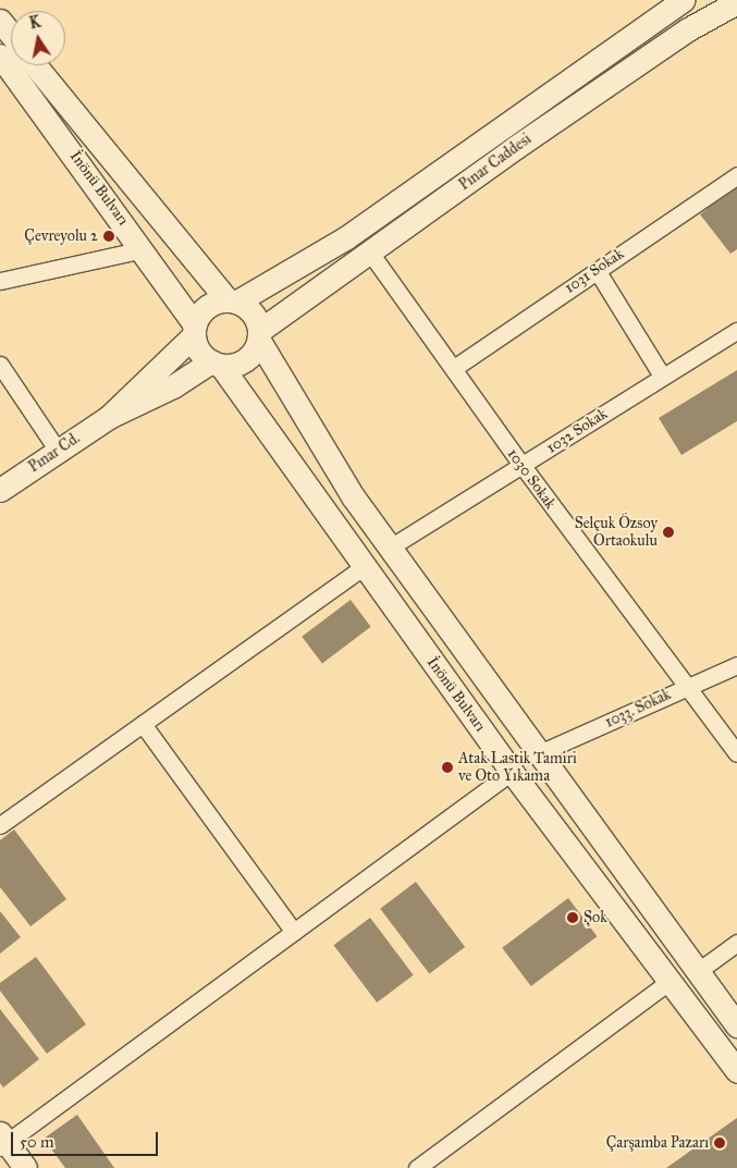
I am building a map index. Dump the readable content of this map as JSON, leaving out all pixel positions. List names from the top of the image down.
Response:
{
  "streets": {
    "main road": ["Pınar Caddesi", "İnönü Bulvarı", "Pınar Cd."],
    "street": [
      "1031 Sokak",
      "1032 Sokak",
      "1030 Sokak",
      "1033. Sokak"
    ]
  },
  "crossings": [
    ["Pınar Caddesi", "İnönü Bulvarı"],
    ["Pınar Caddesi", "1030 Sokak"],
    ["1031 Sokak", "1030 Sokak"],
    ["1032 Sokak", "1030 Sokak"],
    ["1030 Sokak", "1033. Sokak"]
  ],
  "places": [
    "Çevreyolu 2",
    "Selçuk Özsoy Ortaokulu",
    "Atak Lastik Tamiri ve Oto Yıkama",
    "Şok",
    "Çarşamba Pazarı"
  ],
  "scale_bar": "50 m",
  "north": "top"
}
